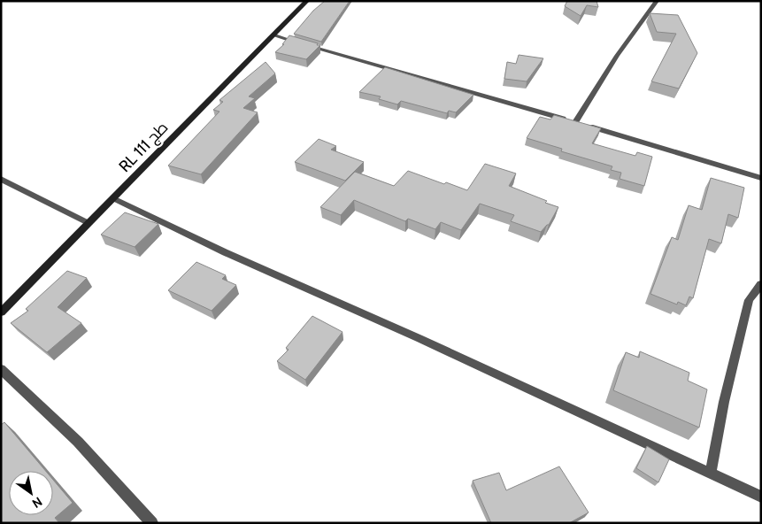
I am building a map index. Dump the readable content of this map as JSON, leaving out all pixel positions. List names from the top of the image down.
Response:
{
  "streets": {
    "street": ["RL طج 111"]
  },
  "north": "bottom right"
}
